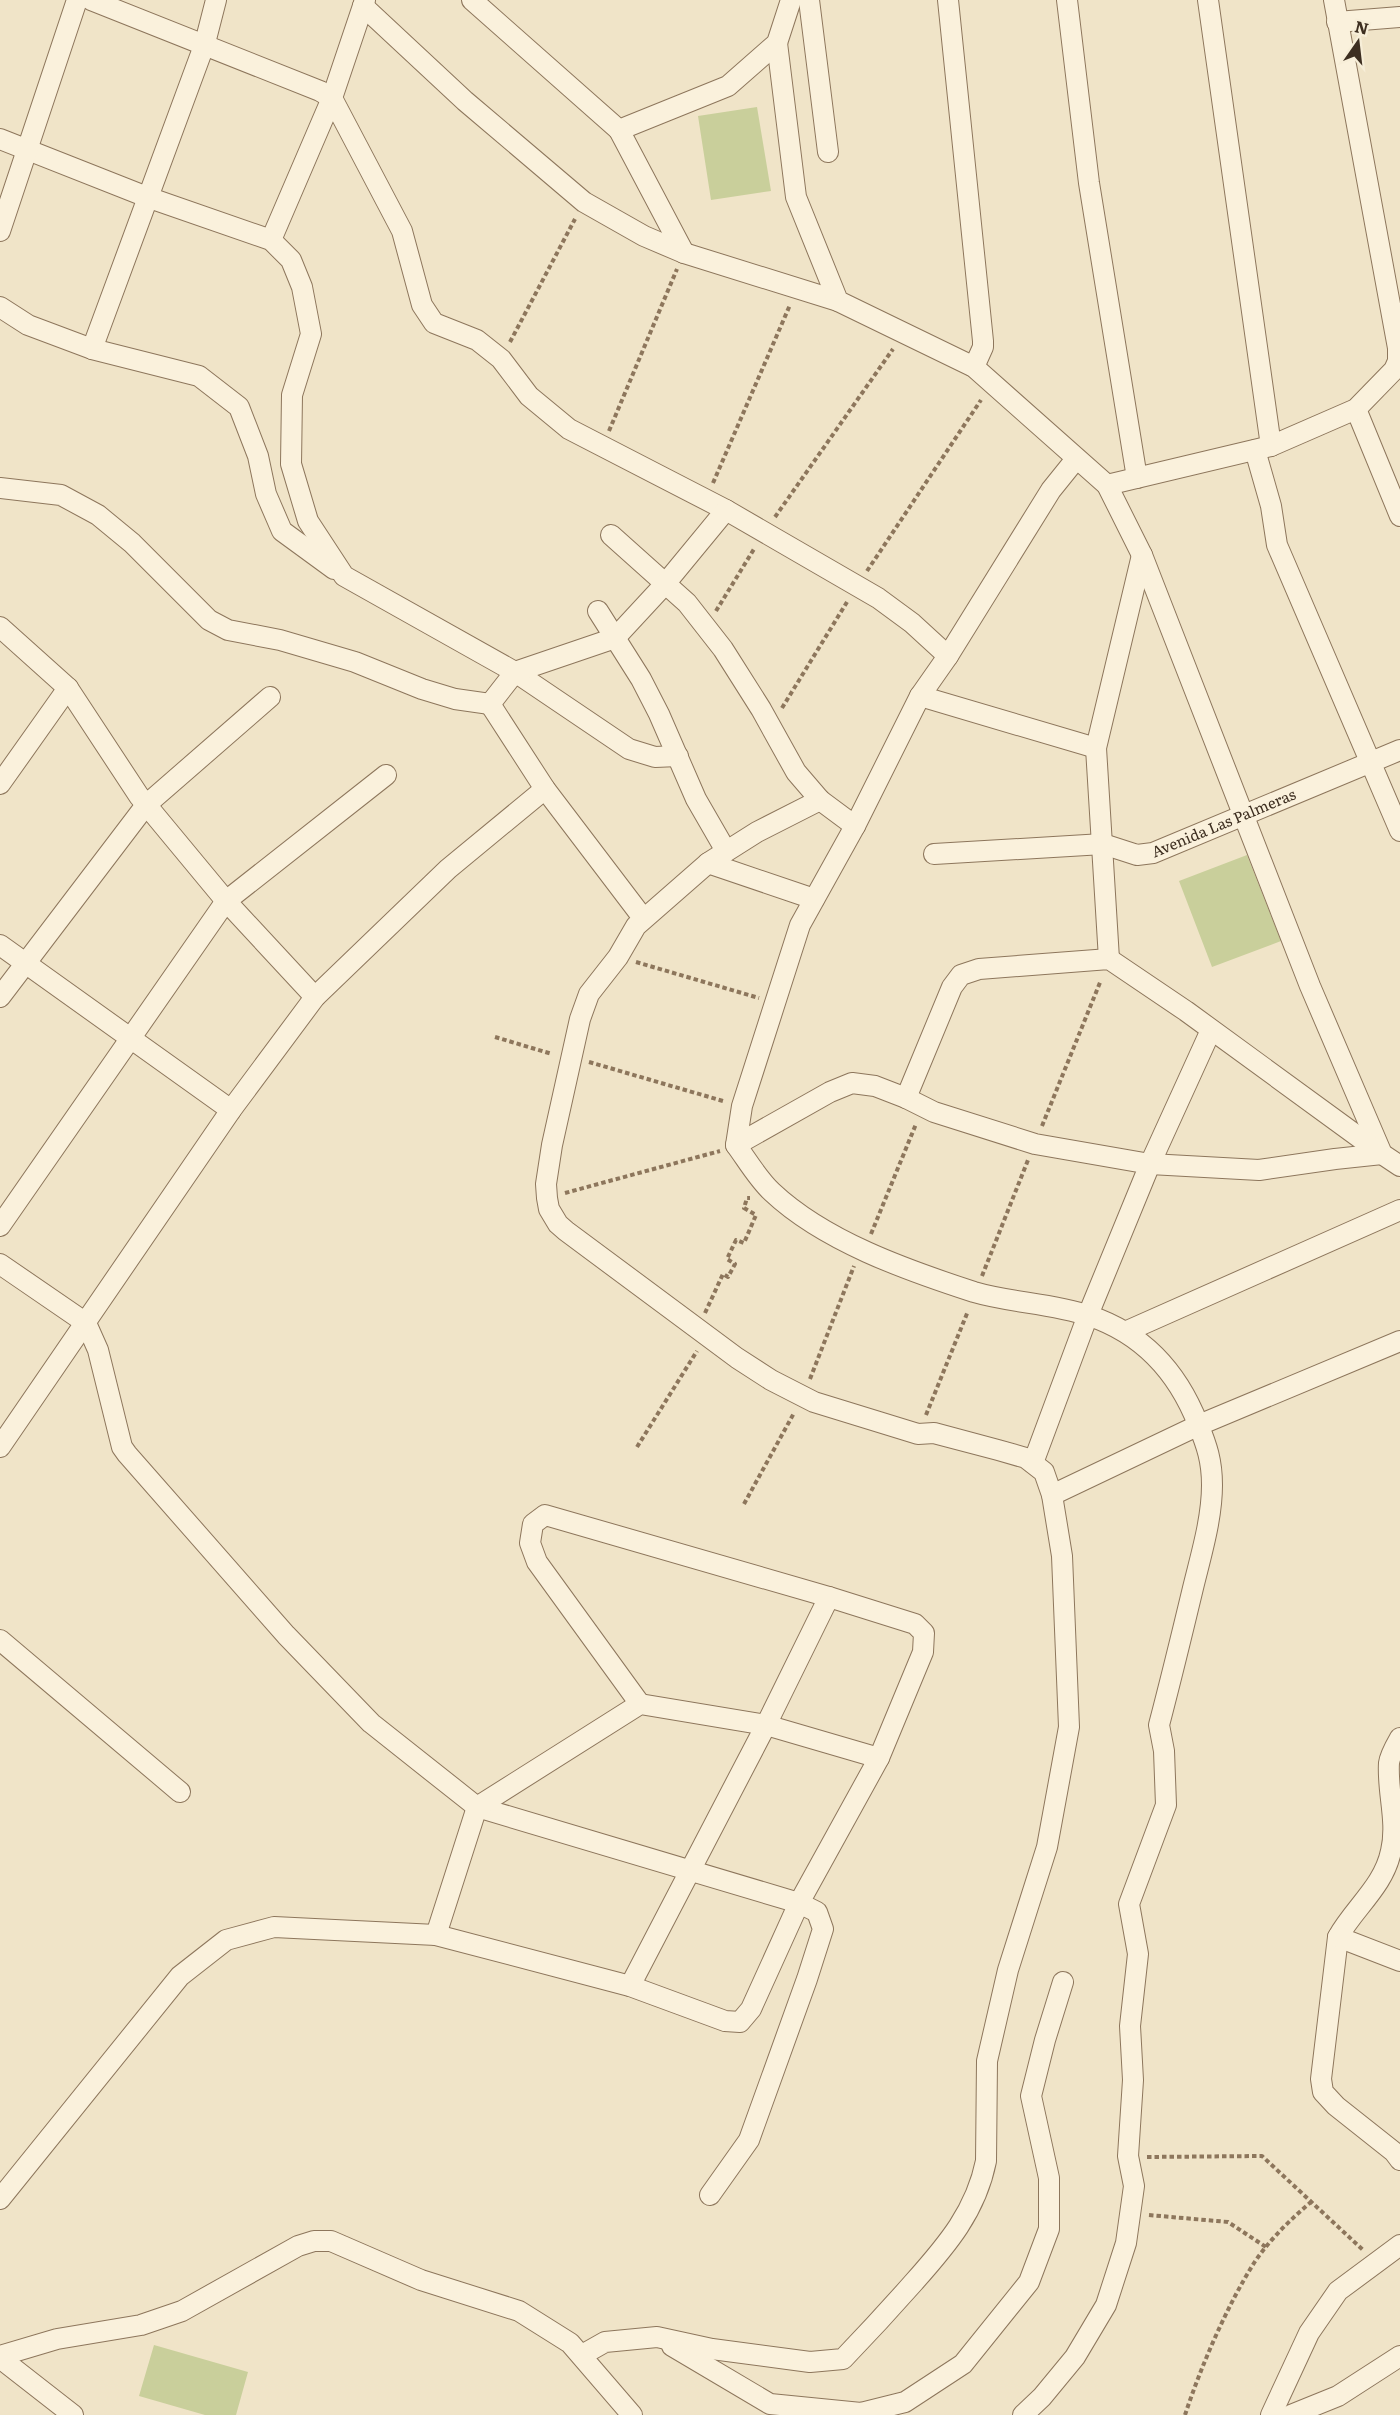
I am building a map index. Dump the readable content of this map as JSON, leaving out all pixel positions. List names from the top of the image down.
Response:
{
  "streets": {
    "street": ["Avenida Las Palmeras"]
  },
  "north": "top"
}
